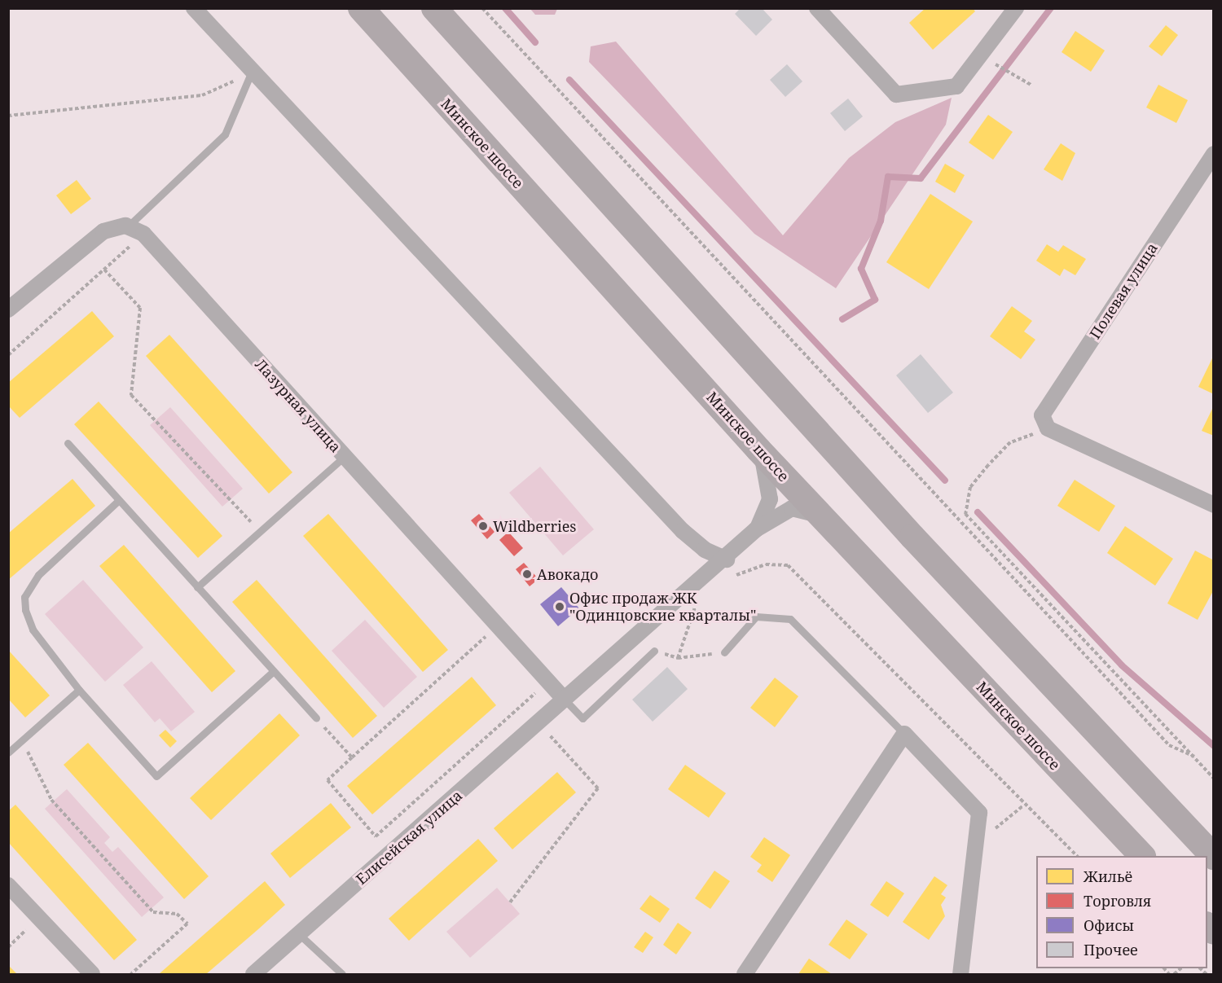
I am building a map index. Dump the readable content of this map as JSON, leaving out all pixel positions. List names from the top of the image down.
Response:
{
  "streets": {
    "highway": ["Минское шоссе"],
    "street": ["Полевая улица", "Лазурная улица", "Елисейская улица"]
  },
  "crossings": [
    ["Лазурная улица", "Елисейская улица"]
  ],
  "places": ["Wildberries", "Авокадо", "Офис продаж ЖК \"Одинцовские кварталы\""],
  "legend": [
    "Жильё",
    "Торговля",
    "Офисы",
    "Прочее"
  ]
}
